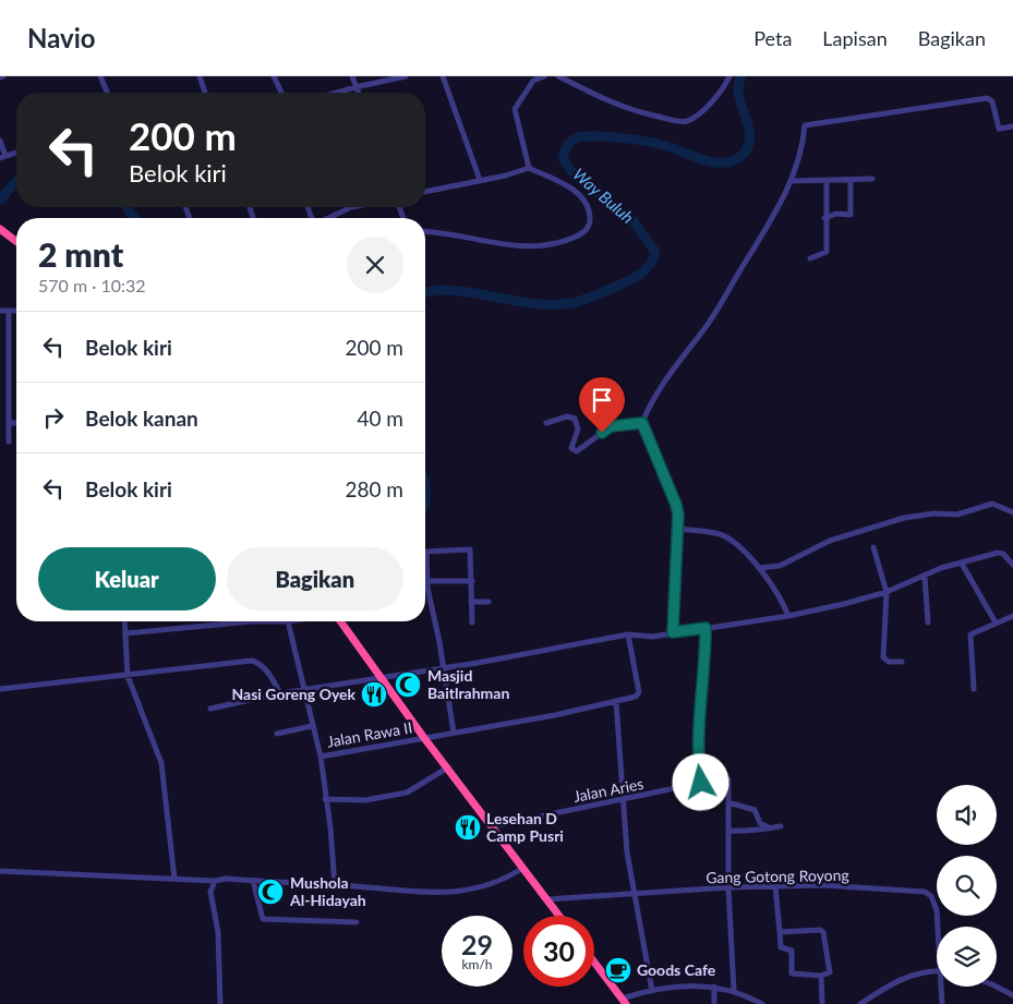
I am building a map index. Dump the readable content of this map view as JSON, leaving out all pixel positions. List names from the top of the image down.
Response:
{
  "streets": {
    "street": ["Jalan Rawa II", "Jalan Aries", "Gang Gotong Royong"]
  },
  "water": ["Way Buluh"],
  "places": {
    "mosque": ["Masjid Baitlrahman", "Mushola Al-Hidayah"],
    "restaurant": ["Nasi Goreng Oyek", "Lesehan D Camp Pusri"],
    "cafe": ["Goods Cafe"]
  },
  "page": {
    "header": "Navio",
    "nav": ["Peta", "Lapisan", "Bagikan"],
    "turn": ["200 m", "Belok kiri"],
    "heading": ["2 mnt", "570 m · 10:32"],
    "list": [
      {
        "name": "Belok kiri",
        "value": "200 m"
      },
      {
        "name": "Belok kanan",
        "value": "40 m"
      },
      {
        "name": "Belok kiri",
        "value": "280 m"
      }
    ],
    "buttons": ["Keluar", "Bagikan"],
    "speed": "29 km/h",
    "limit": "30"
  }
}
